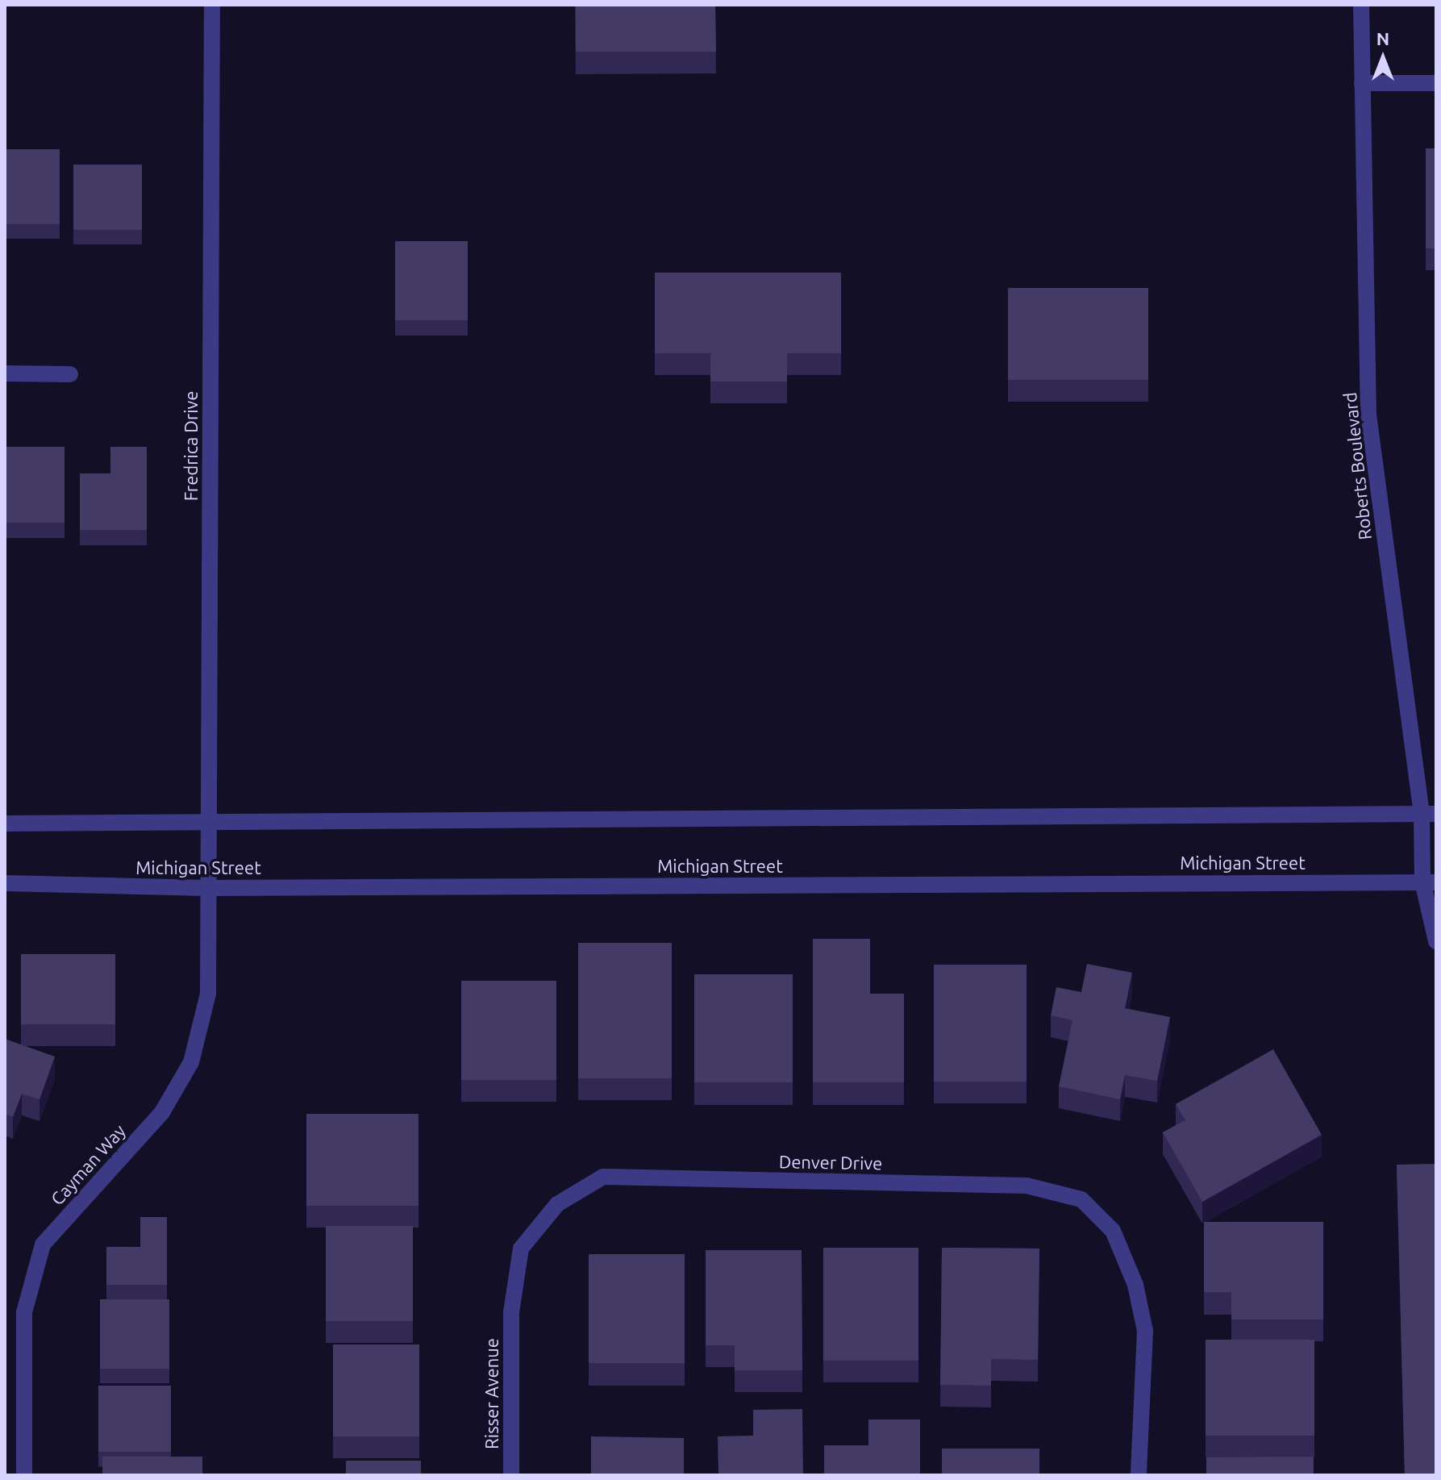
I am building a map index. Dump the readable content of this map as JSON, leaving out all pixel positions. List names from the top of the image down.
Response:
{
  "streets": {
    "street": [
      "Fredrica Drive",
      "Roberts Boulevard",
      "Michigan Street",
      "Denver Drive",
      "Cayman Way",
      "Risser Avenue"
    ]
  },
  "crossings": [
    ["Fredrica Drive", "Michigan Street"],
    ["Fredrica Drive", "Cayman Way"],
    ["Roberts Boulevard", "Michigan Street"],
    ["Michigan Street", "Cayman Way"],
    ["Denver Drive", "Risser Avenue"]
  ],
  "north": "top"
}
